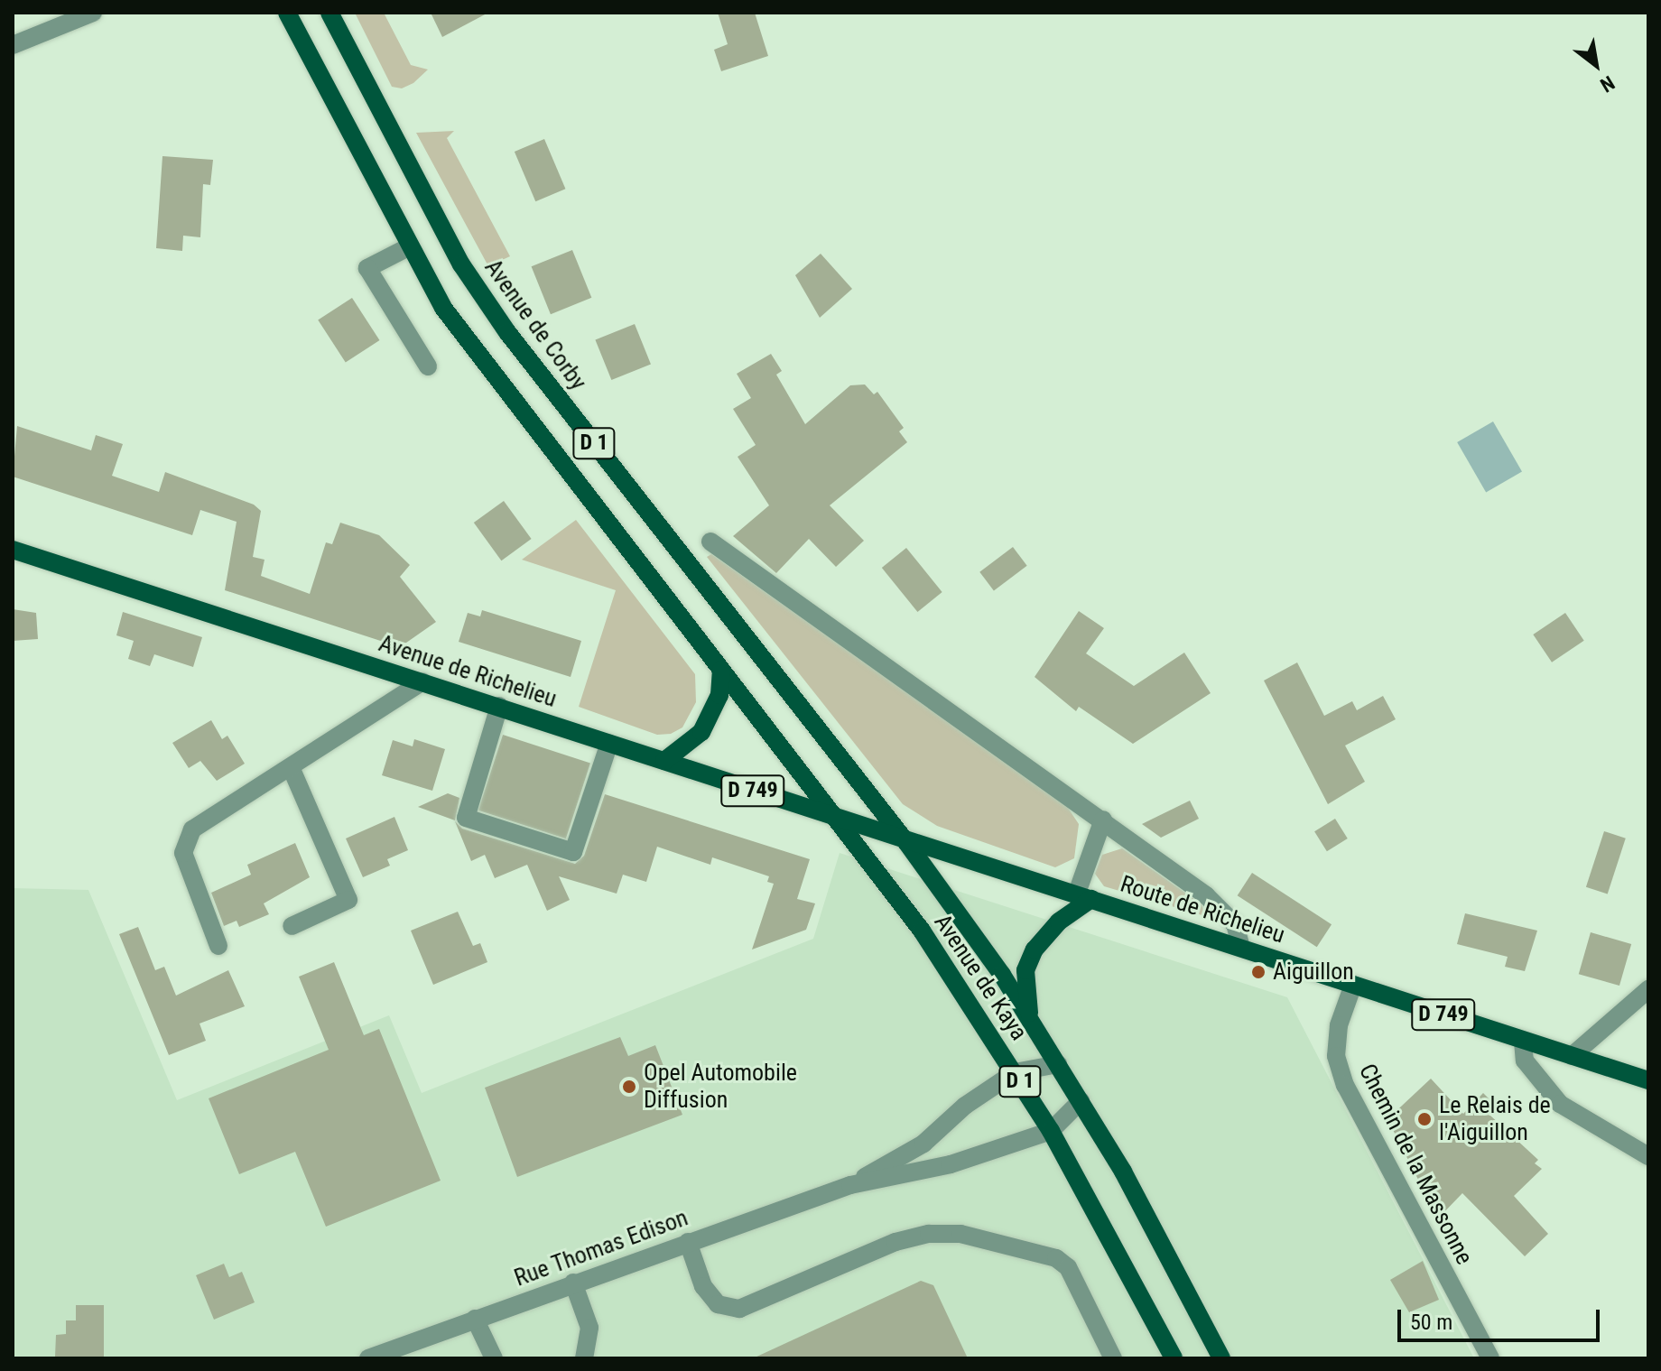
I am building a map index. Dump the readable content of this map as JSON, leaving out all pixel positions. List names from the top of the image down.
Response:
{
  "streets": {
    "main road": [
      "Avenue de Corby",
      "D 1",
      "Avenue de Richelieu",
      "D 749",
      "Route de Richelieu",
      "Avenue de Kaya"
    ],
    "street": ["Chemin de la Massonne", "Rue Thomas Edison"]
  },
  "crossings": [
    ["Avenue de Corby", "Avenue de Richelieu"],
    ["Avenue de Corby", "Route de Richelieu"],
    ["Avenue de Corby", "Avenue de Kaya"],
    ["D 1", "Avenue de Richelieu"],
    ["D 1", "Avenue de Kaya"],
    ["Avenue de Richelieu", "Route de Richelieu"],
    ["Avenue de Richelieu", "Avenue de Kaya"],
    ["Route de Richelieu", "Avenue de Kaya"],
    ["Route de Richelieu", "Chemin de la Massonne"],
    ["Avenue de Kaya", "Rue Thomas Edison"]
  ],
  "places": ["Aiguillon", "Opel Automobile Diffusion", "Le Relais de l'Aiguillon"],
  "scale_bar": "50 m",
  "north": "bottom right"
}
